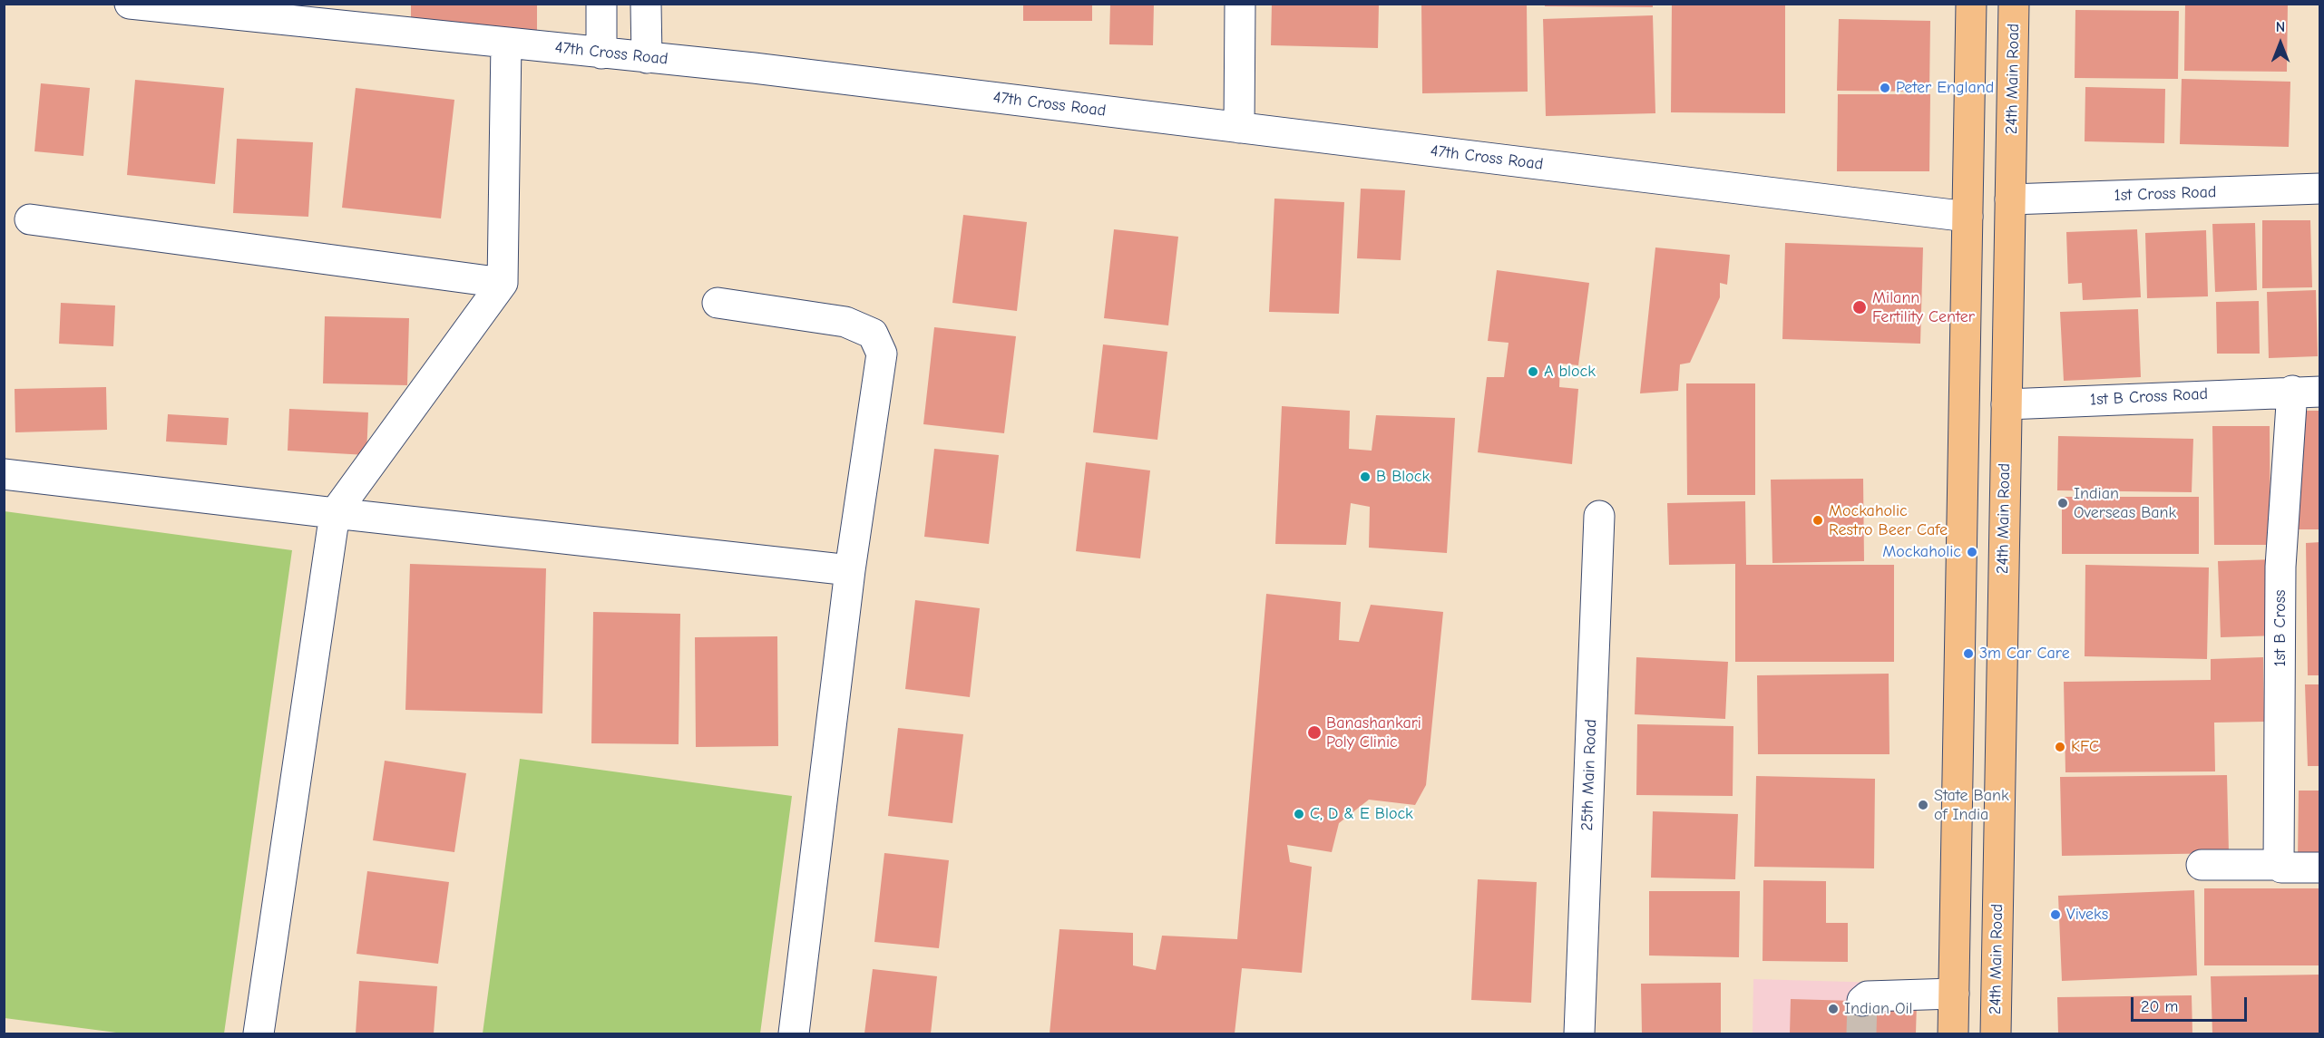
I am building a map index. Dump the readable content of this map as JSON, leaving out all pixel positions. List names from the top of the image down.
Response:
{
  "streets": {
    "main road": ["24th Main Road"],
    "street": [
      "47th Cross Road",
      "1st Cross Road",
      "1st B Cross Road",
      "1st B Cross",
      "25th Main Road"
    ]
  },
  "crossings": [
    ["24th Main Road", "1st Cross Road"],
    ["24th Main Road", "1st B Cross Road"],
    ["1st B Cross Road", "1st B Cross"]
  ],
  "places": [
    "Peter England",
    "Milann Fertility Center",
    "A block",
    "B Block",
    "Indian Overseas Bank",
    "Mockaholic Restro Beer Cafe",
    "Mockaholic",
    "3m Car Care",
    "Banashankari Poly Clinic",
    "KFC",
    "State Bank of India",
    "C, D & E Block",
    "Viveks",
    "Indian Oil"
  ],
  "scale_bar": "20 m",
  "north": "top"
}
